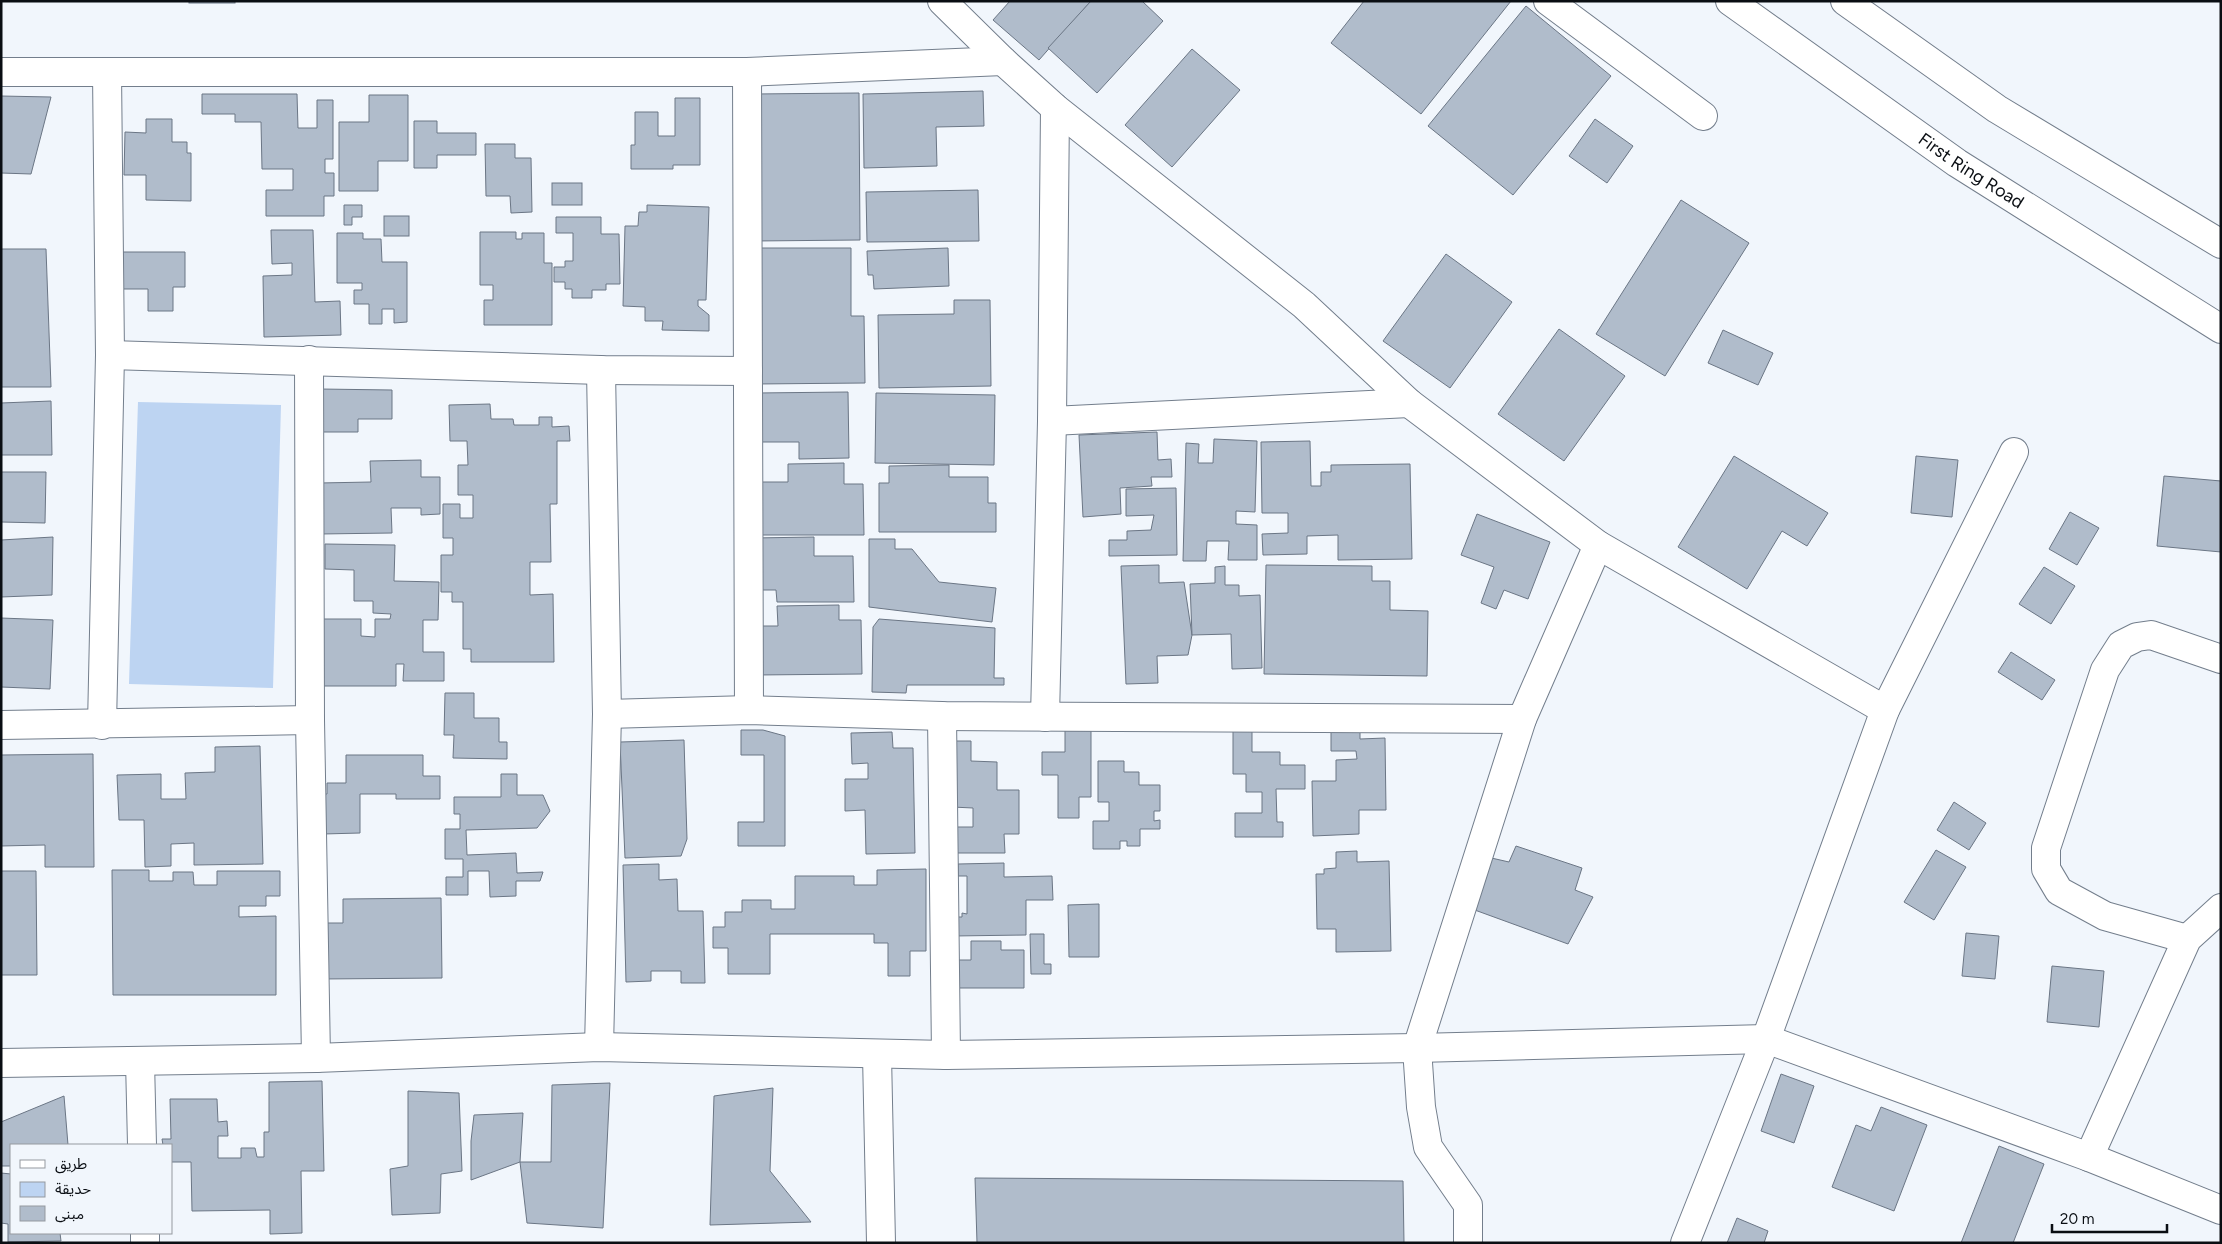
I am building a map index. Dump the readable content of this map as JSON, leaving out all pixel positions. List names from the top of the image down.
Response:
{
  "streets": {
    "street": ["First Ring Road"]
  },
  "legend": ["طريق", "حديقة", "مبنى"],
  "scale_bar": "20 m"
}
